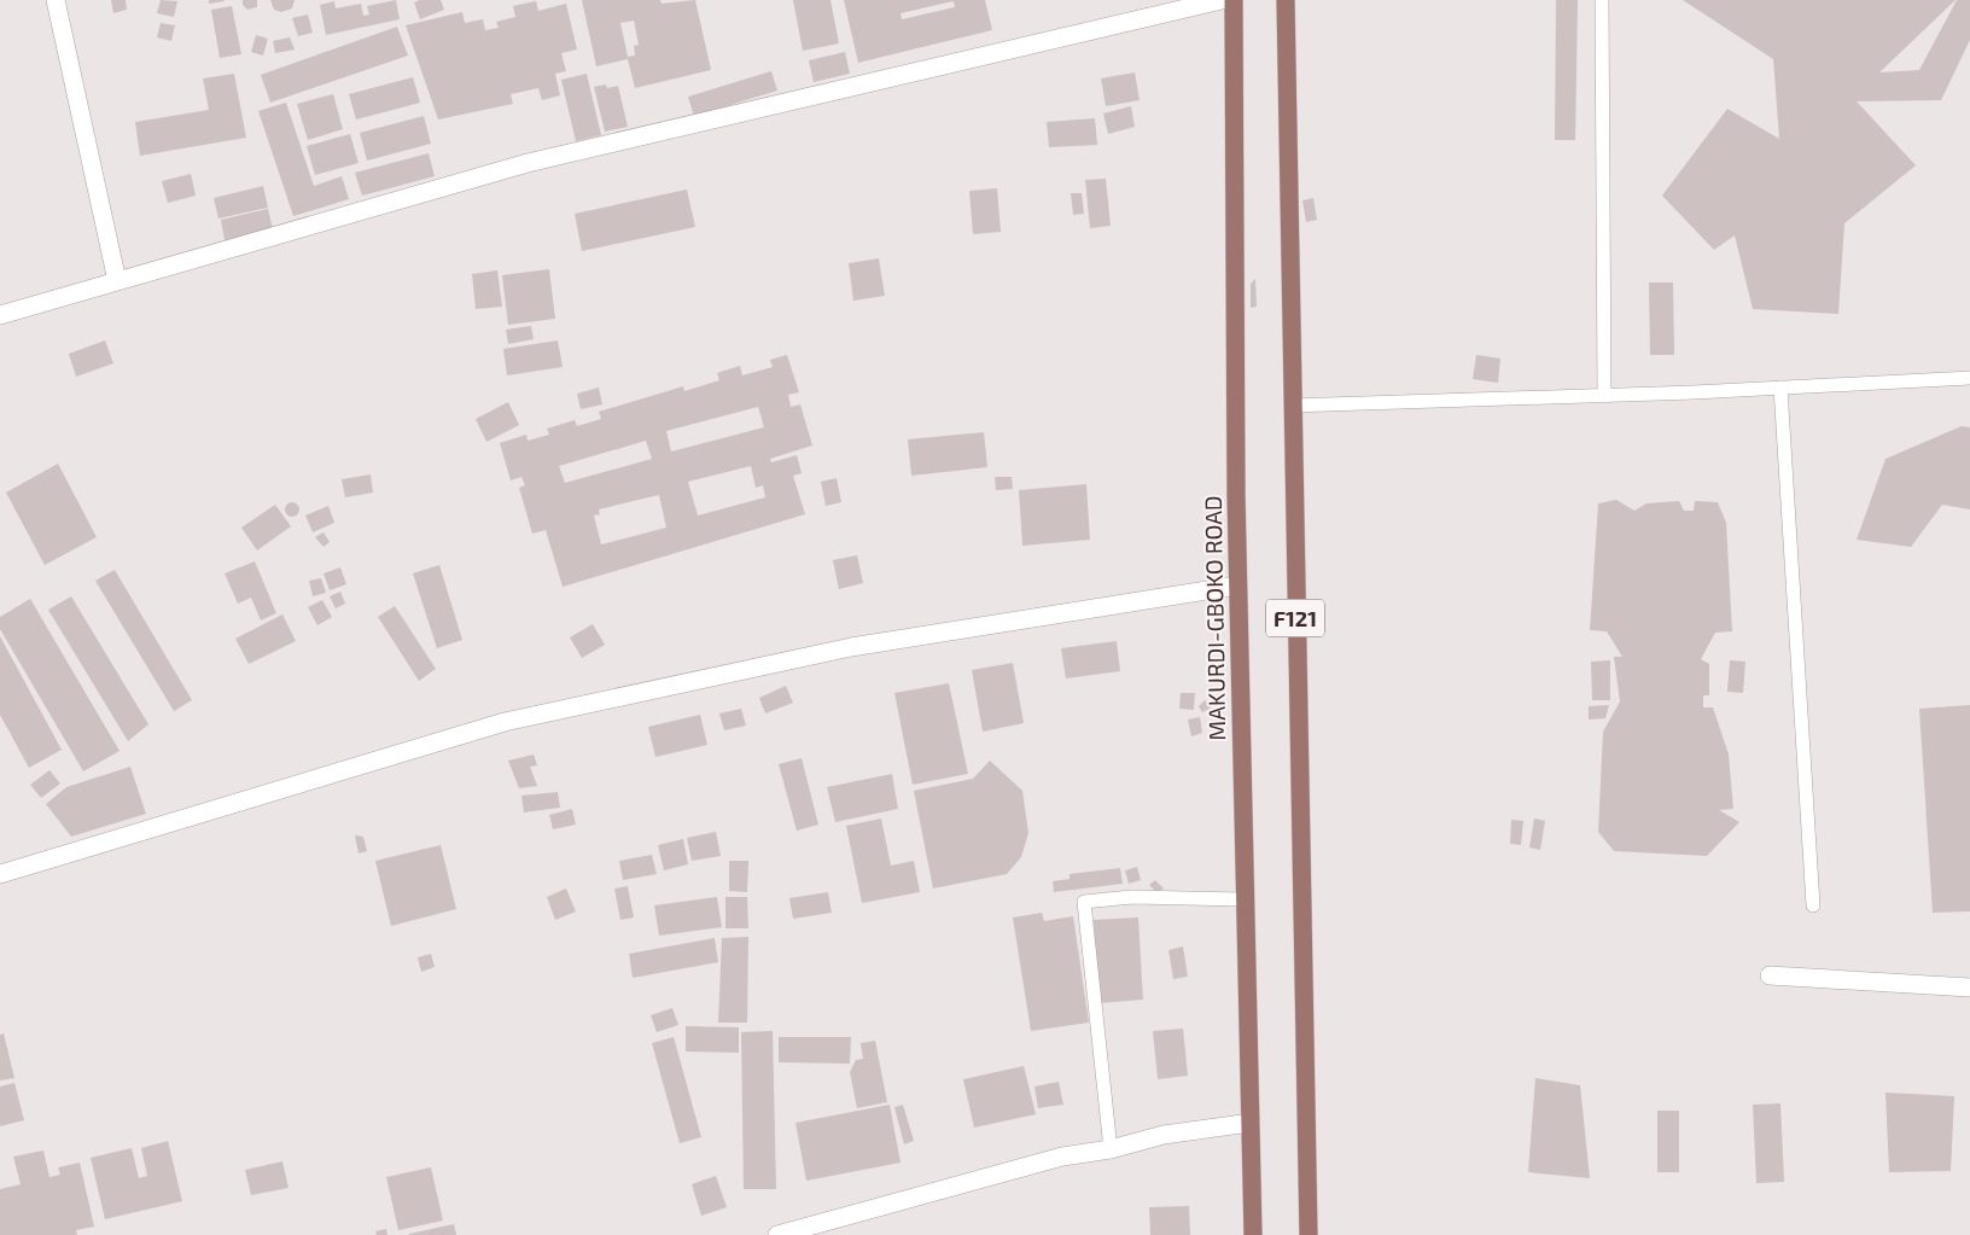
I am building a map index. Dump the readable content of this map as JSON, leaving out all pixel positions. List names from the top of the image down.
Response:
{
  "streets": {
    "main road": ["MAKURDI-GBOKO ROAD", "F121"]
  }
}
